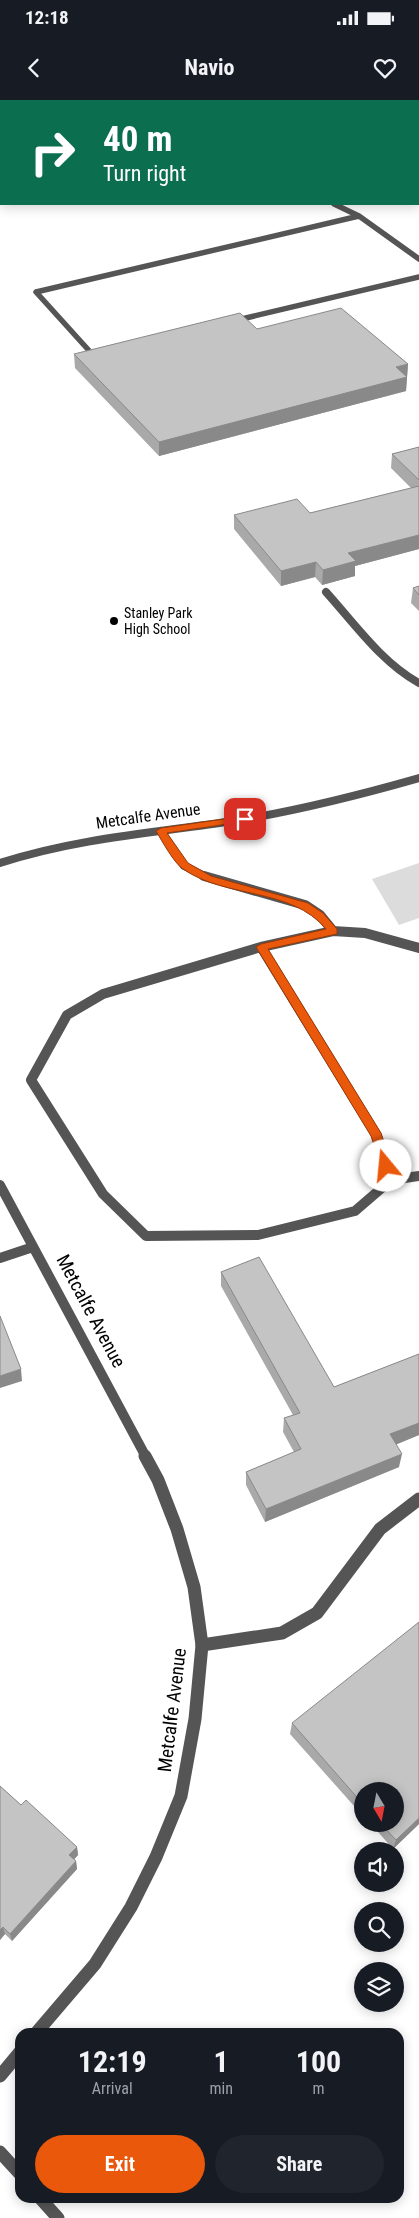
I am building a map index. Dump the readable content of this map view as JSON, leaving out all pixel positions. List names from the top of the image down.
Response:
{
  "streets": {
    "street": ["Metcalfe Avenue"]
  },
  "places": ["Stanley Park High School"],
  "north": "bottom",
  "page": {
    "status": "12:18",
    "header": "Navio",
    "turn": ["40 m", "Turn right"],
    "eta": [
      "12:19",
      "Arrival",
      "1",
      "min",
      "100",
      "m"
    ],
    "buttons": ["Exit", "Share"]
  }
}
